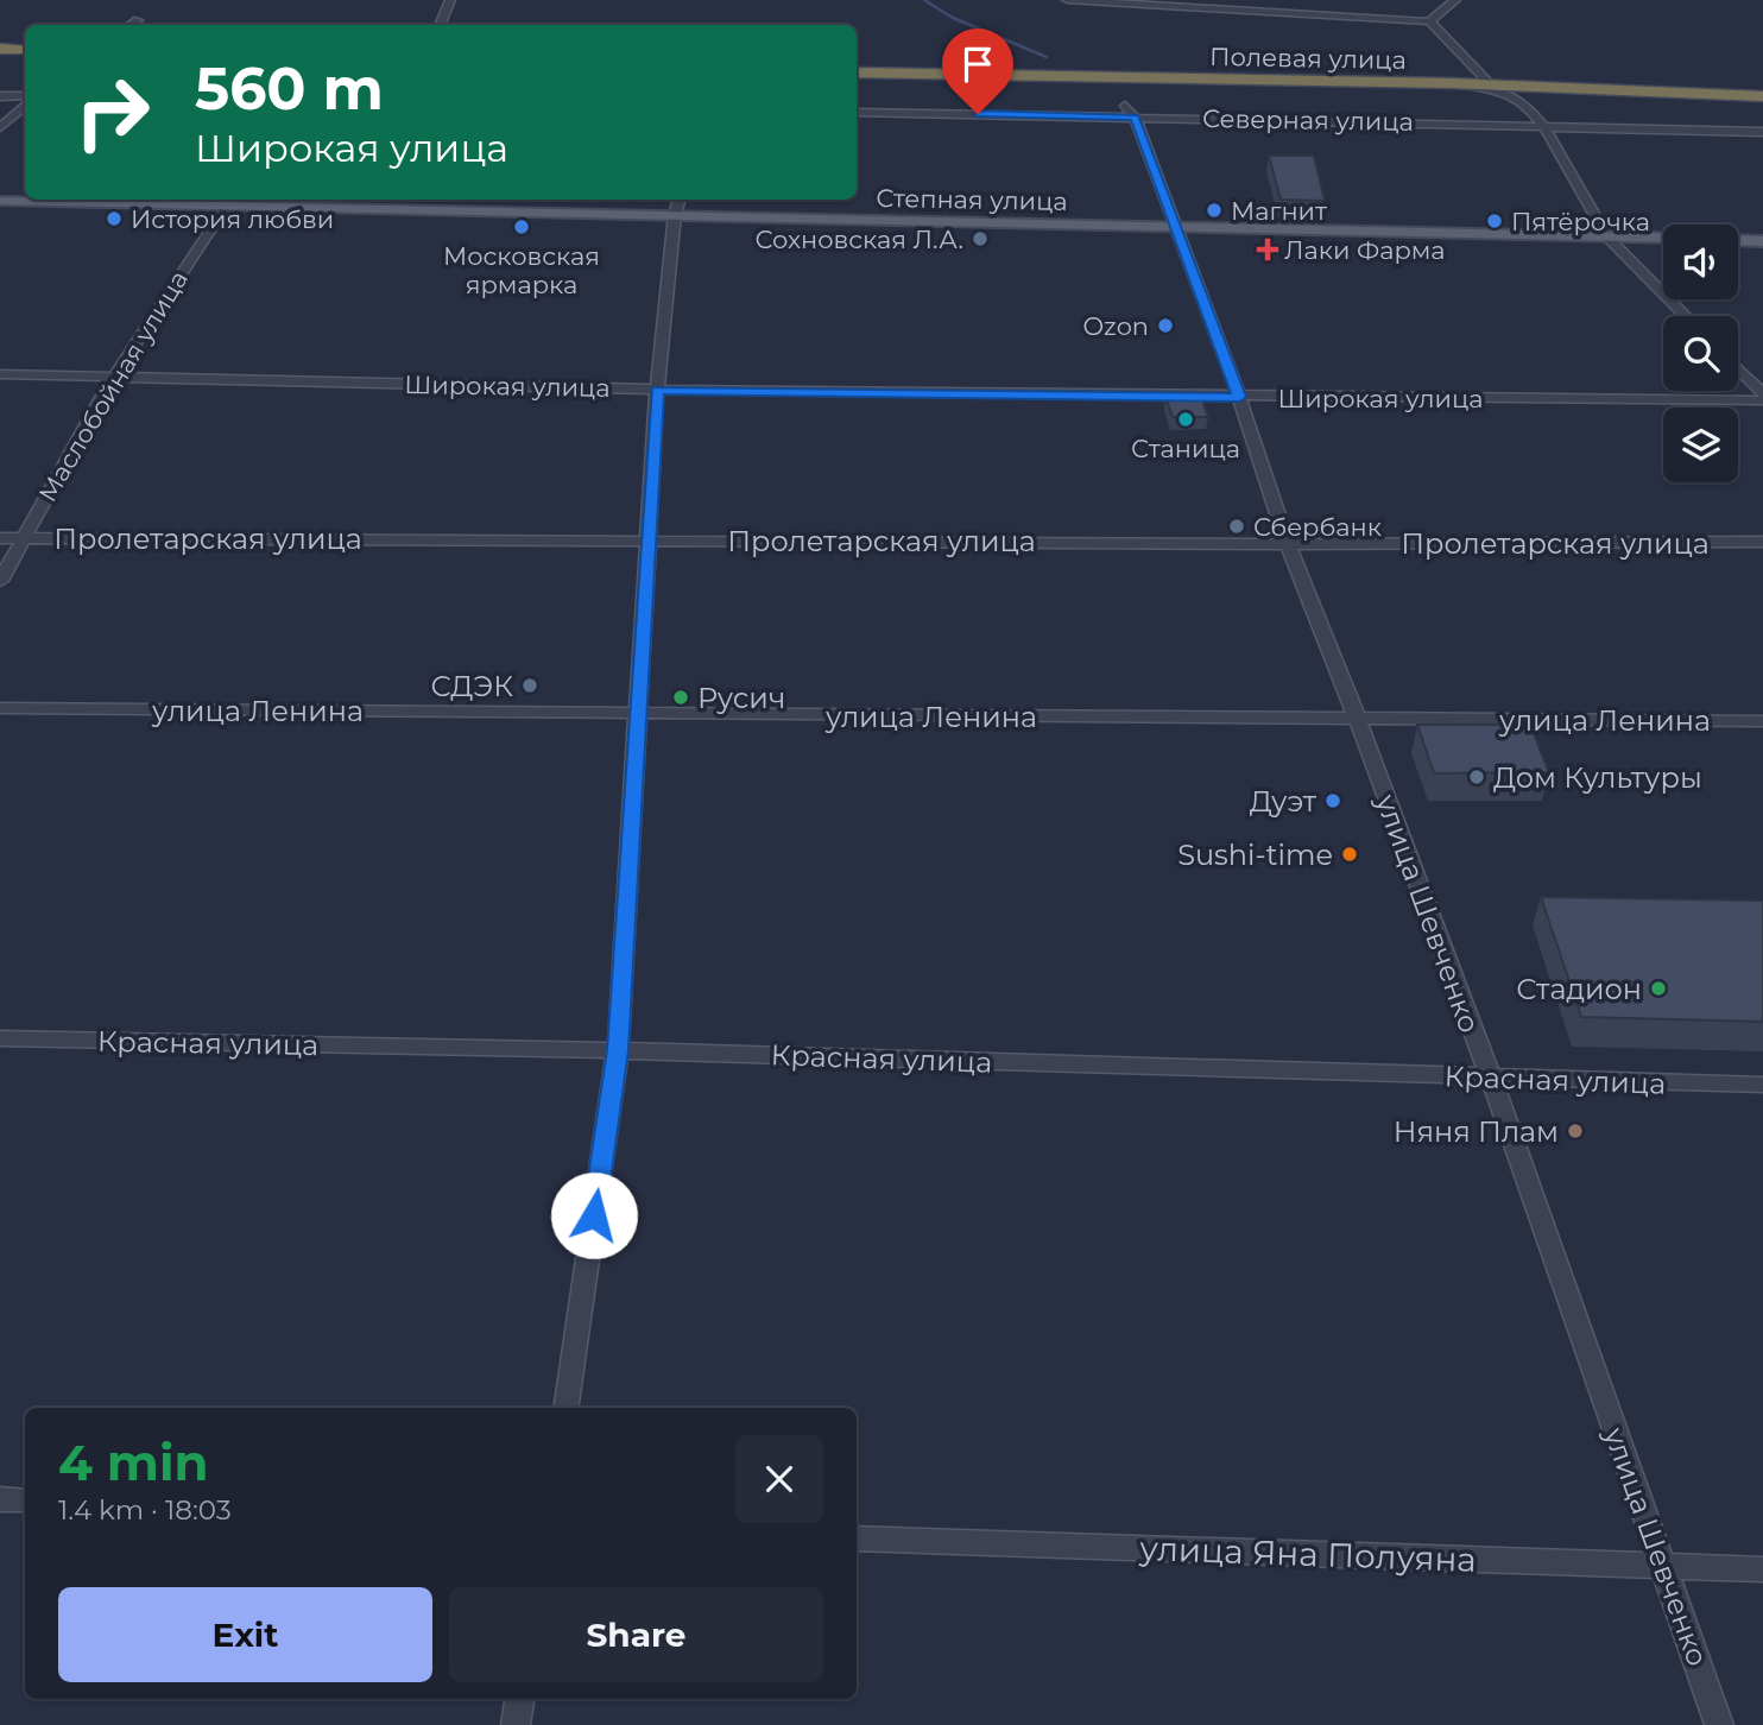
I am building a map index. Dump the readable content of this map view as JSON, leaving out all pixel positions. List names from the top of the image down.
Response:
{
  "streets": {
    "highway": ["Полевая улица"],
    "main road": ["Степная улица"],
    "street": [
      "Северная улица",
      "Маслобойная улица",
      "Широкая улица",
      "Пролетарская улица",
      "улица Ленина",
      "улица Шевченко",
      "Красная улица",
      "улица Яна Полуяна"
    ]
  },
  "crossings": [
    ["Северная улица", "улица Шевченко"],
    ["Степная улица", "Маслобойная улица"],
    ["Степная улица", "улица Шевченко"],
    ["Маслобойная улица", "Широкая улица"],
    ["Маслобойная улица", "Пролетарская улица"],
    ["Широкая улица", "улица Шевченко"],
    ["Пролетарская улица", "улица Шевченко"],
    ["улица Ленина", "улица Шевченко"],
    ["улица Шевченко", "Красная улица"],
    ["улица Шевченко", "улица Яна Полуяна"]
  ],
  "places": {
    "other": [
      "Магнит",
      "История любви",
      "Пятёрочка",
      "Московская ярмарка",
      "Сохновская Л.А.",
      "Ozon",
      "Станица",
      "Сбербанк",
      "СДЭК",
      "Русич",
      "Дом Культуры",
      "Дуэт",
      "Sushi-time",
      "Стадион",
      "Няня Плам"
    ],
    "health": ["Лаки Фарма"]
  },
  "page": {
    "turn": ["560 m", "Широкая улица"],
    "heading": ["4 min", "1.4 km · 18:03"],
    "buttons": ["Exit", "Share"]
  }
}
